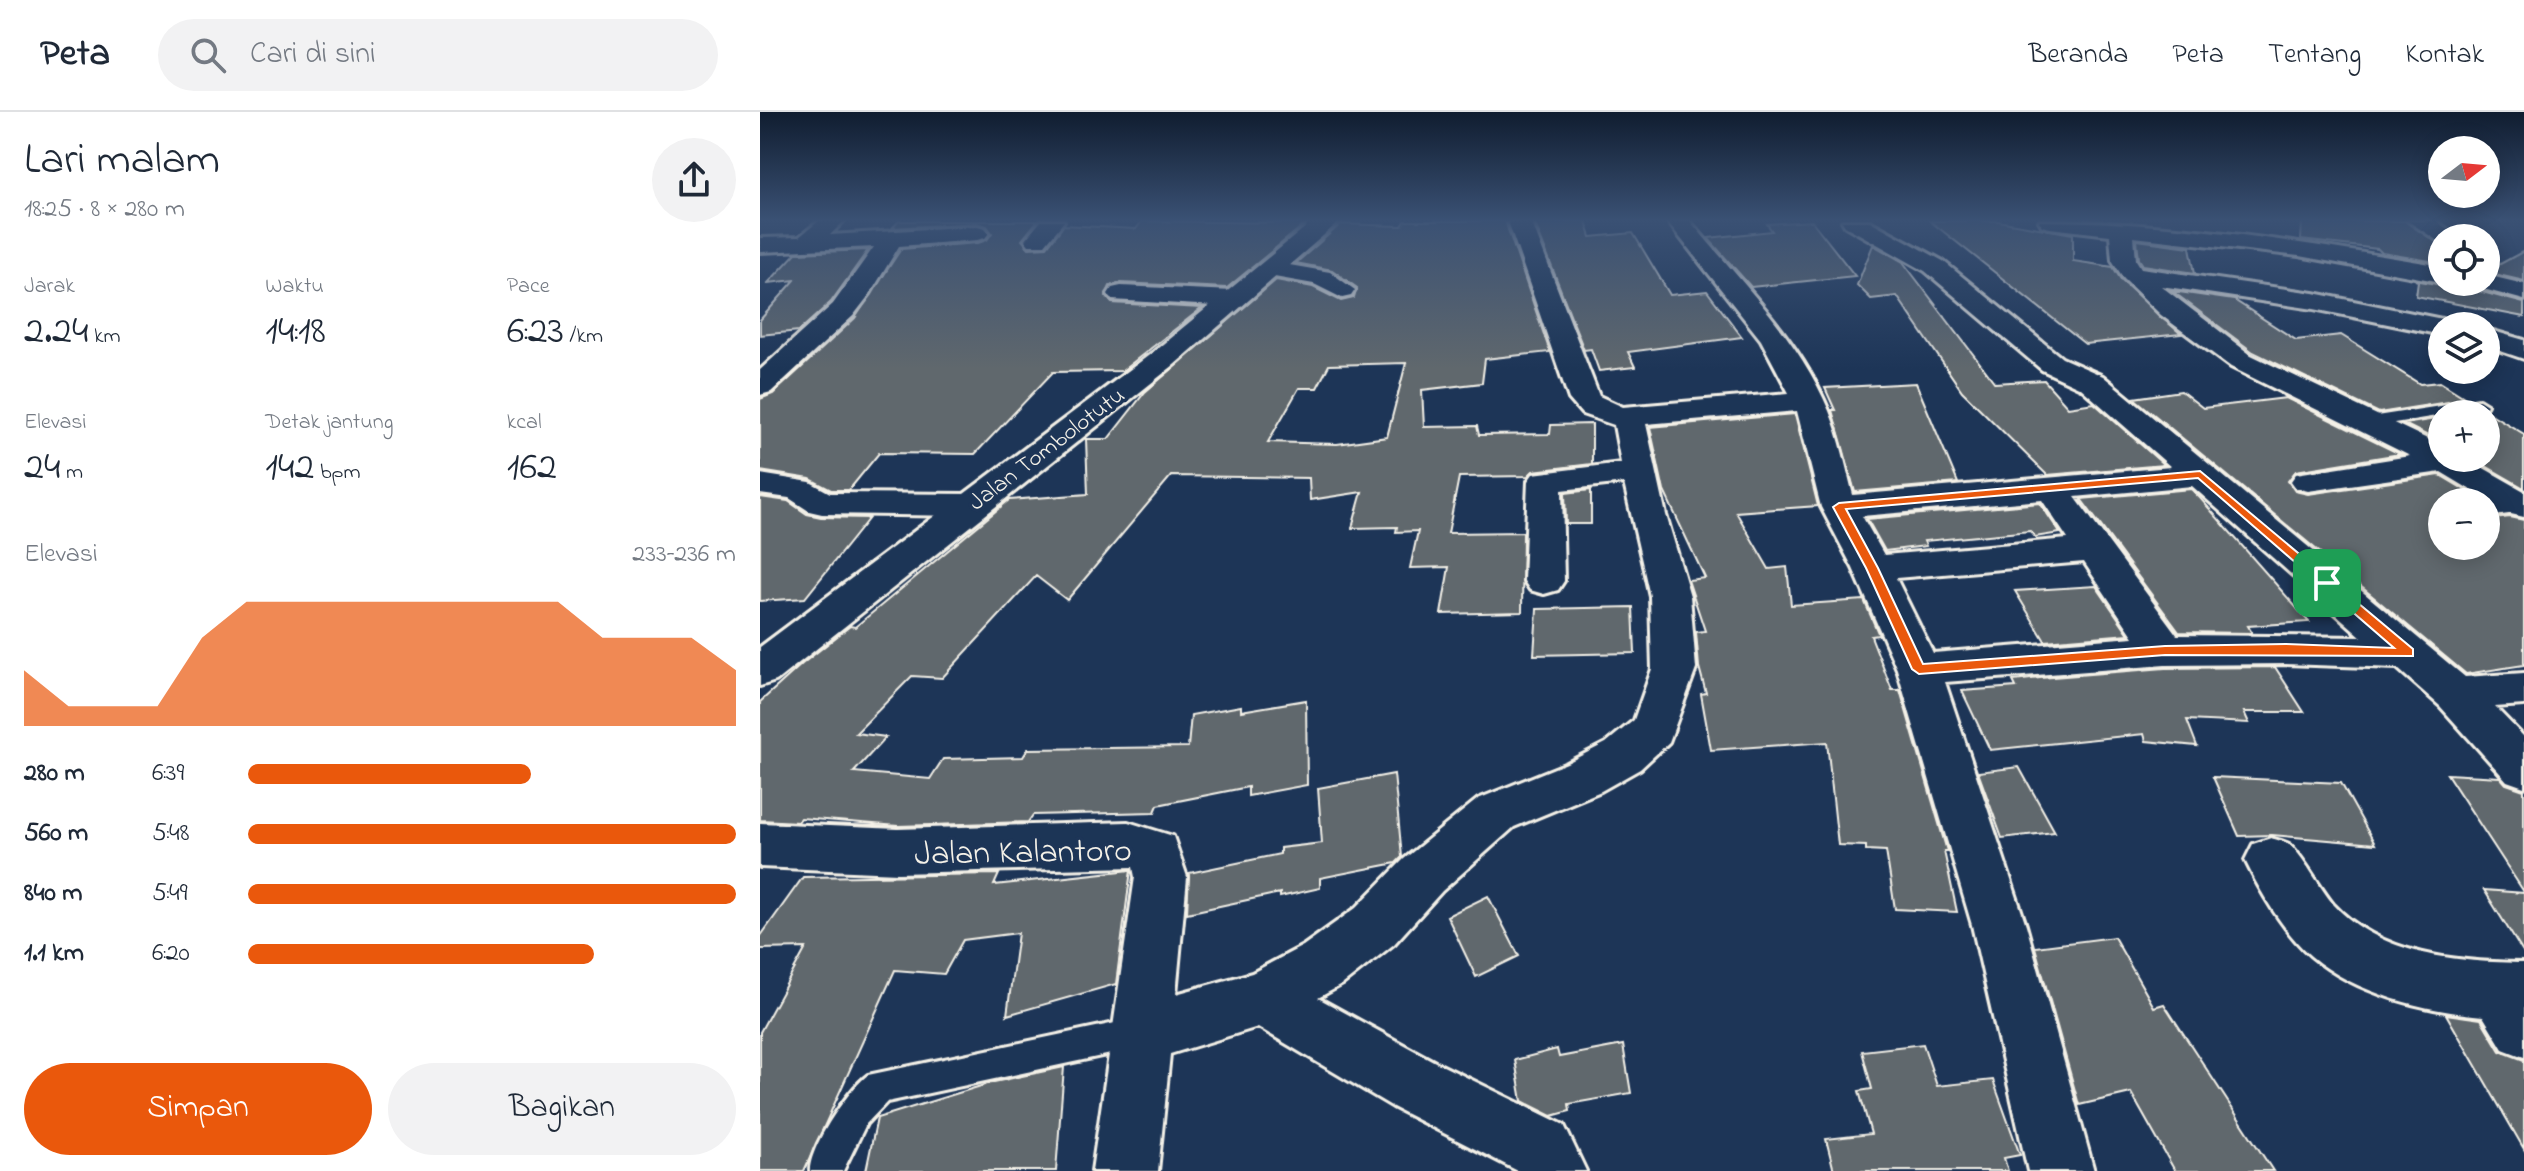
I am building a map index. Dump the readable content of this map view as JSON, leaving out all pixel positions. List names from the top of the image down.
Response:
{
  "streets": {
    "street": ["Jalan Tombolotutu", "Jalan Kalantoro"]
  },
  "north": "right",
  "page": {
    "header": "Peta",
    "search": "Cari di sini",
    "nav": [
      "Beranda",
      "Peta",
      "Tentang",
      "Kontak"
    ],
    "heading": ["Lari malam", "18:25 · 8 × 280 m"],
    "map_buttons": ["+", "−"],
    "stats": [
      ["Jarak", "2.24 km"],
      ["Waktu", "14:18"],
      ["Pace", "6:23 /km"],
      ["Elevasi", "24 m"],
      ["Detak jantung", "142 bpm"],
      ["kcal", "162"]
    ],
    "chart": ["Elevasi", "233–236 m"],
    "list": [
      {
        "name": "280 m",
        "note": "6:39"
      },
      {
        "name": "560 m",
        "note": "5:48"
      },
      {
        "name": "840 m",
        "note": "5:49"
      },
      {
        "name": "1.1 km",
        "note": "6:20"
      }
    ],
    "buttons": ["Simpan", "Bagikan"]
  }
}
